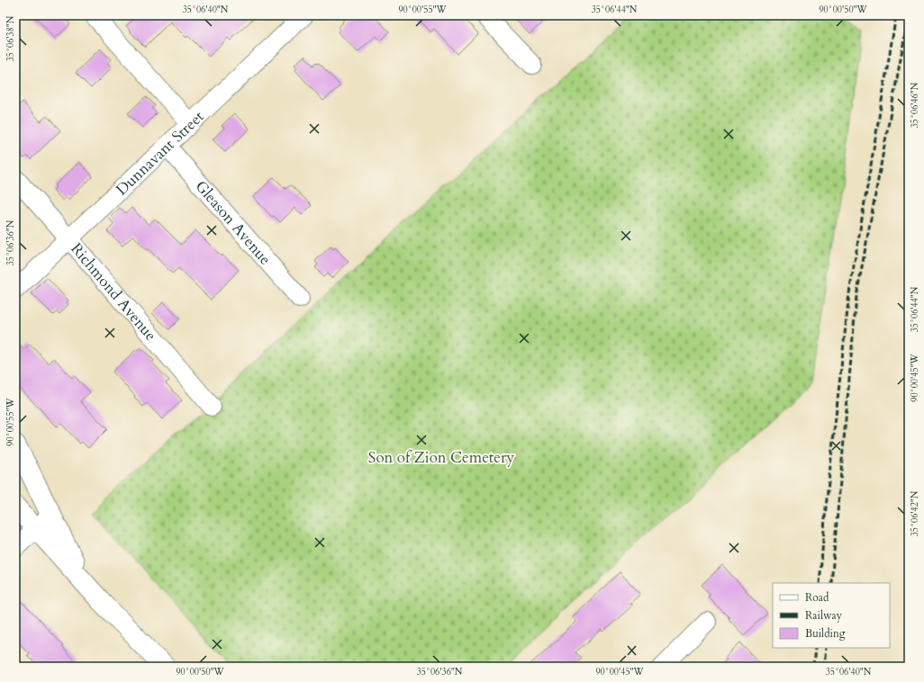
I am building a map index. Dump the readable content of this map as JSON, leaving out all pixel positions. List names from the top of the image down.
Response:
{
  "streets": {
    "street": ["Dunnavant Street", "Gleason Avenue", "Richmond Avenue"]
  },
  "crossings": [
    ["Dunnavant Street", "Gleason Avenue"],
    ["Dunnavant Street", "Richmond Avenue"]
  ],
  "parks": ["Son of Zion Cemetery"],
  "legend": ["Road", "Railway", "Building"],
  "coordinates": [
    "35°06'40\"N",
    "90°00'55\"W",
    "35°06'44\"N",
    "90°00'50\"W",
    "35°06'38\"N",
    "35°06'46\"N",
    "35°06'36\"N",
    "90°00'45\"W",
    "35°06'42\"N"
  ]
}
